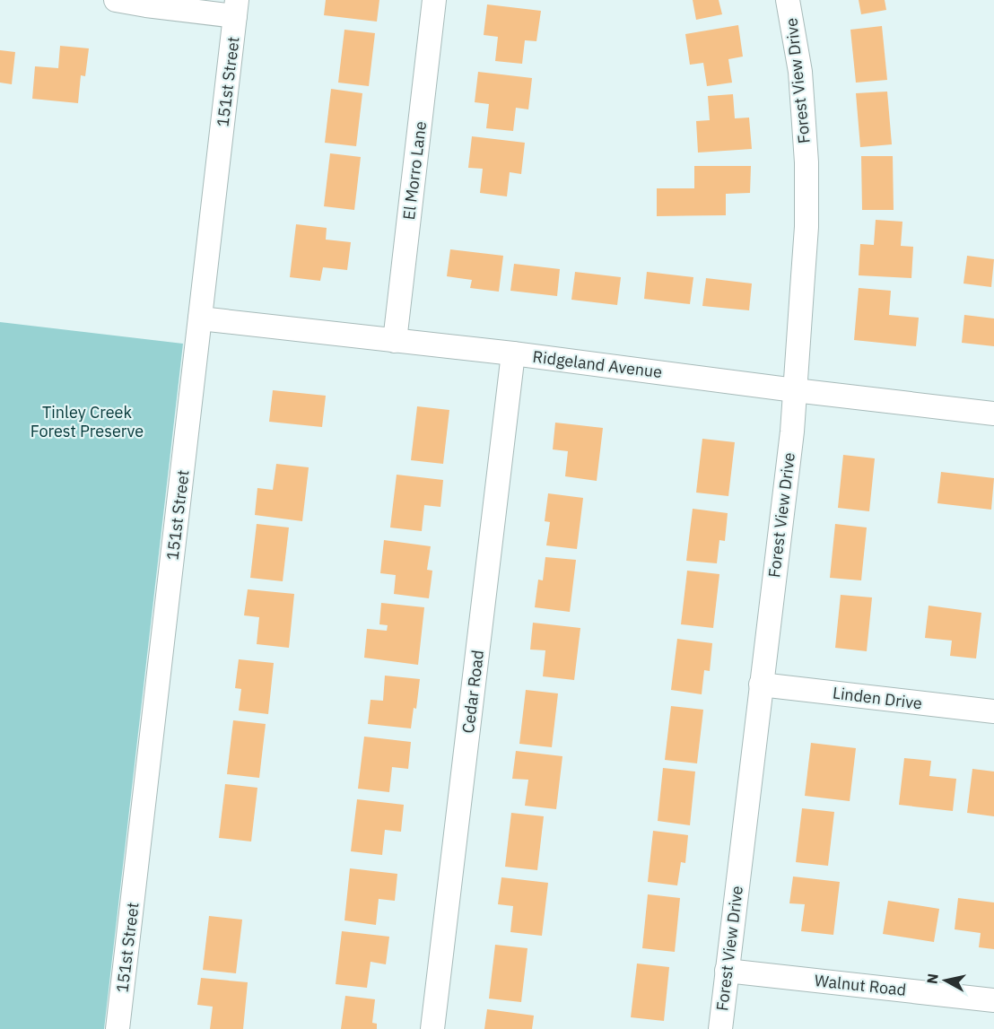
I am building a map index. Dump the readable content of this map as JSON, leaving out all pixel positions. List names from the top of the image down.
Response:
{
  "streets": {
    "street": [
      "Forest View Drive",
      "151st Street",
      "El Morro Lane",
      "Ridgeland Avenue",
      "Cedar Road",
      "Linden Drive",
      "Walnut Road"
    ]
  },
  "crossings": [
    ["Forest View Drive", "Ridgeland Avenue"],
    ["Forest View Drive", "Linden Drive"],
    ["Forest View Drive", "Walnut Road"],
    ["151st Street", "Ridgeland Avenue"],
    ["El Morro Lane", "Ridgeland Avenue"],
    ["Ridgeland Avenue", "Cedar Road"]
  ],
  "parks": ["Tinley Creek Forest Preserve"],
  "north": "left"
}
